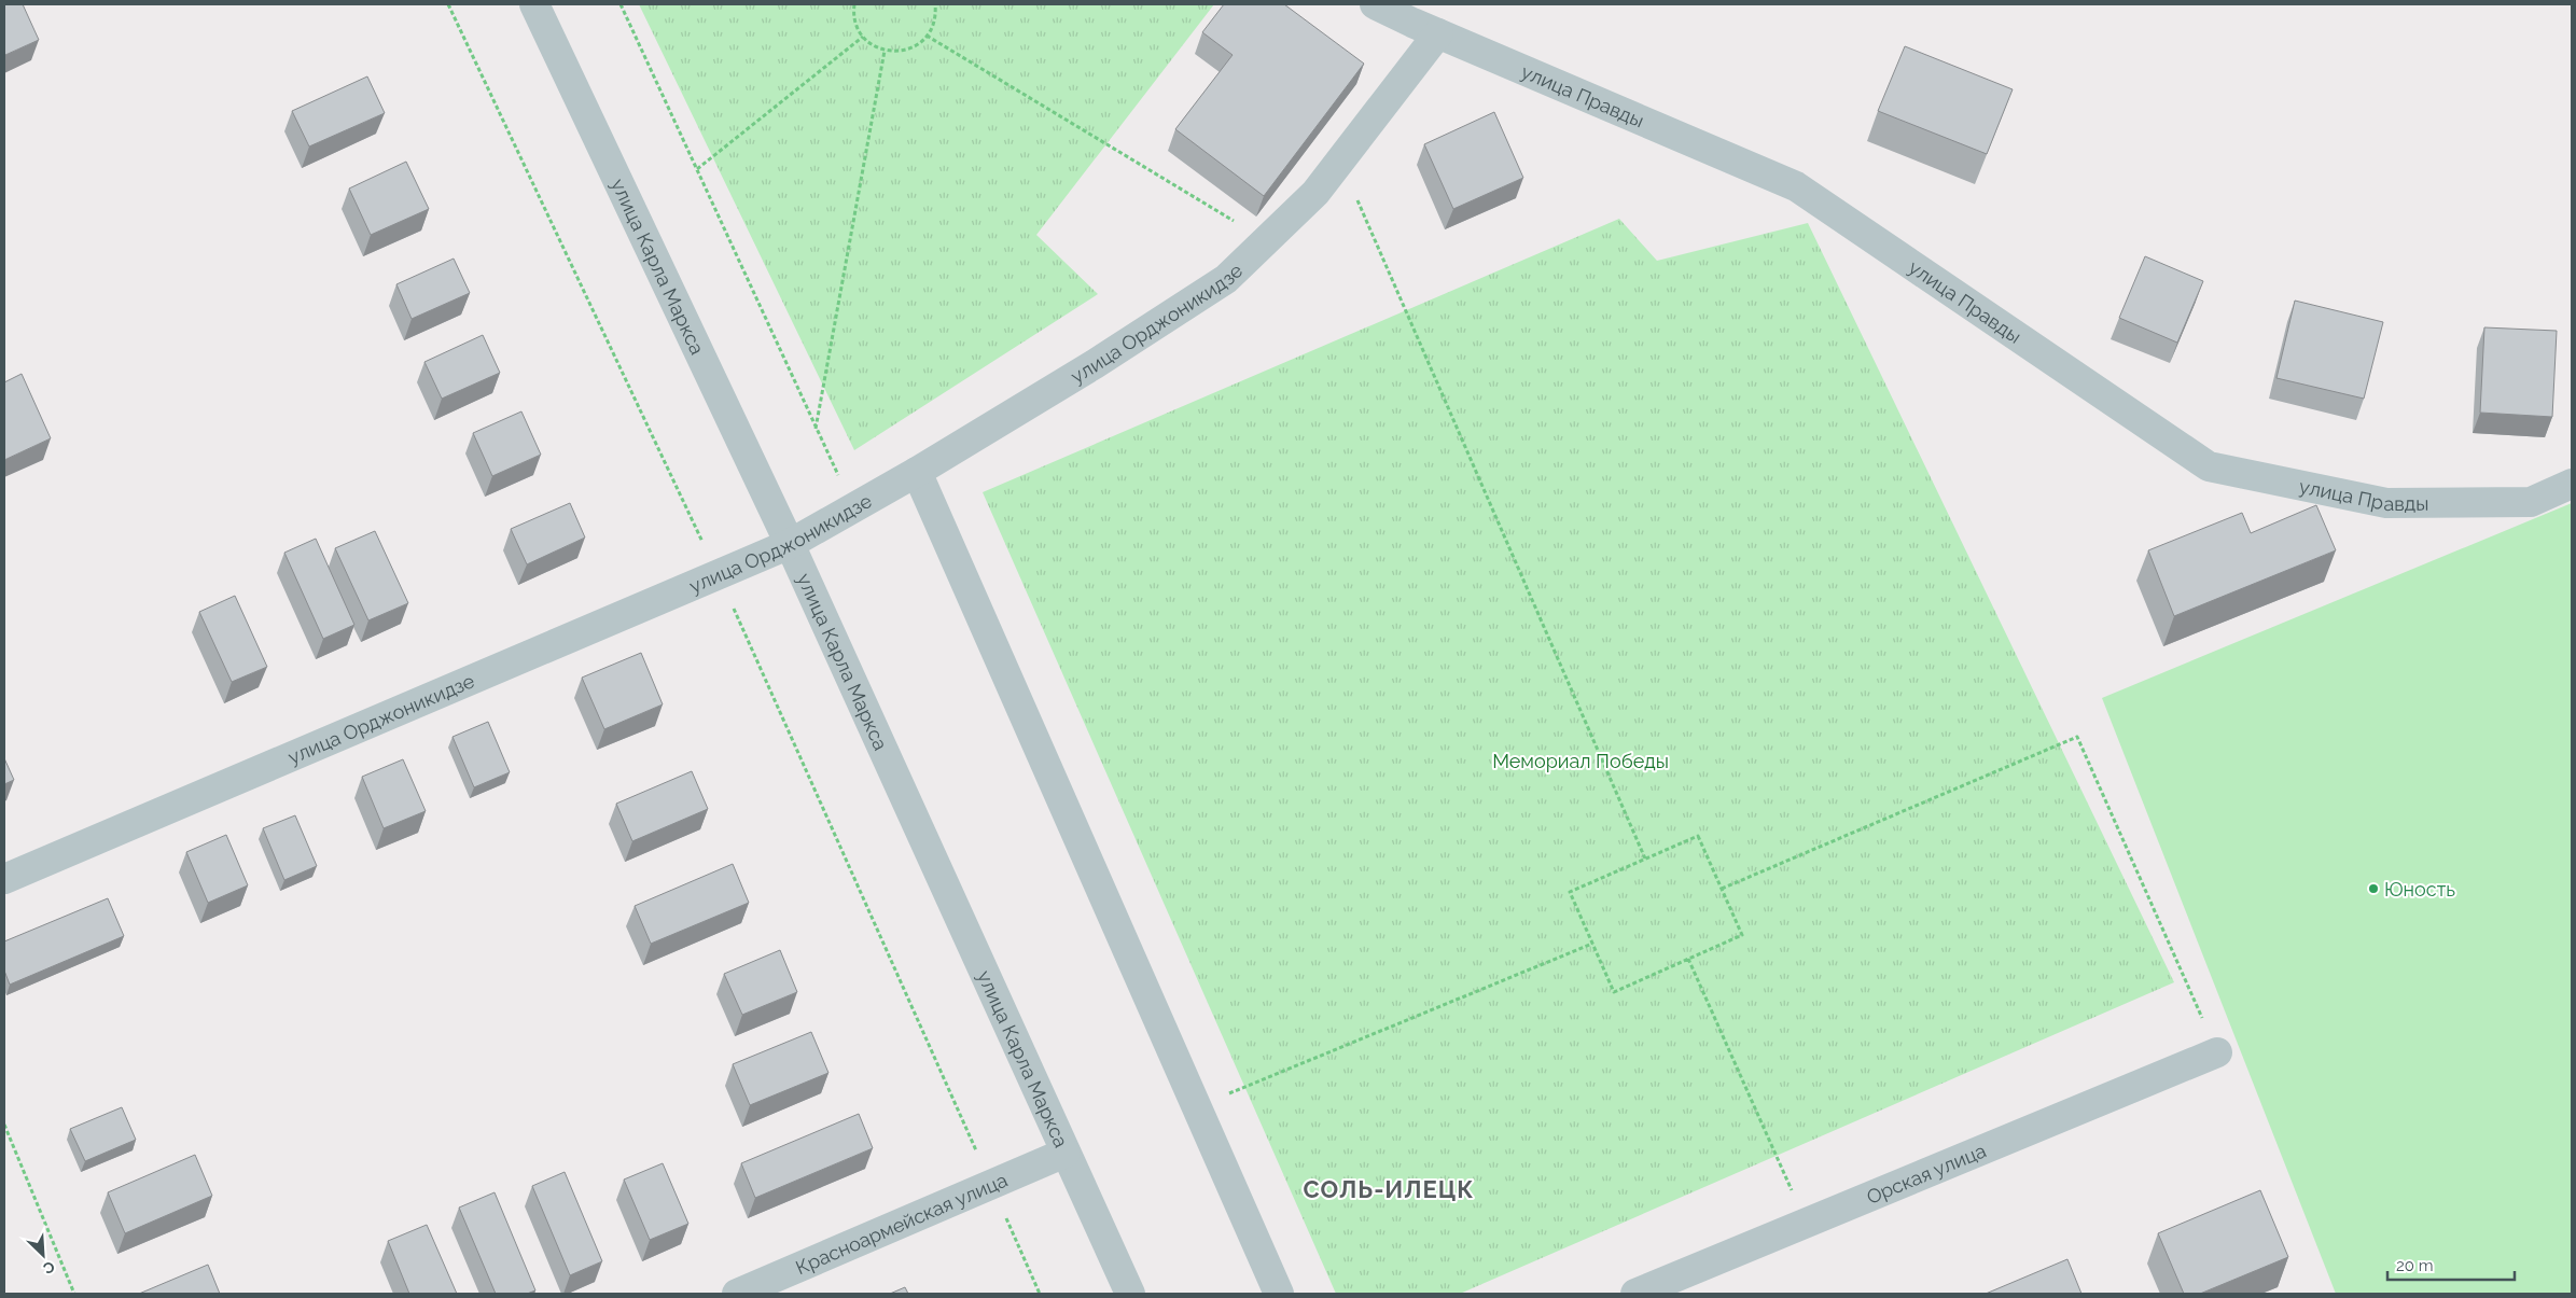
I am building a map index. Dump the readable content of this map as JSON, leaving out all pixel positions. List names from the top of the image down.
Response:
{
  "streets": {
    "street": [
      "улица Правды",
      "улица Карла Маркса",
      "улица Орджоникидзе",
      "Орская улица",
      "Красноармейская улица"
    ]
  },
  "crossings": [
    ["улица Правды", "улица Орджоникидзе"],
    ["улица Карла Маркса", "улица Орджоникидзе"],
    ["улица Карла Маркса", "Красноармейская улица"]
  ],
  "districts": ["СОЛЬ-ИЛЕЦК"],
  "parks": ["Мемориал Победы"],
  "places": ["Юность"],
  "scale_bar": "20 m",
  "north": "bottom right"
}
